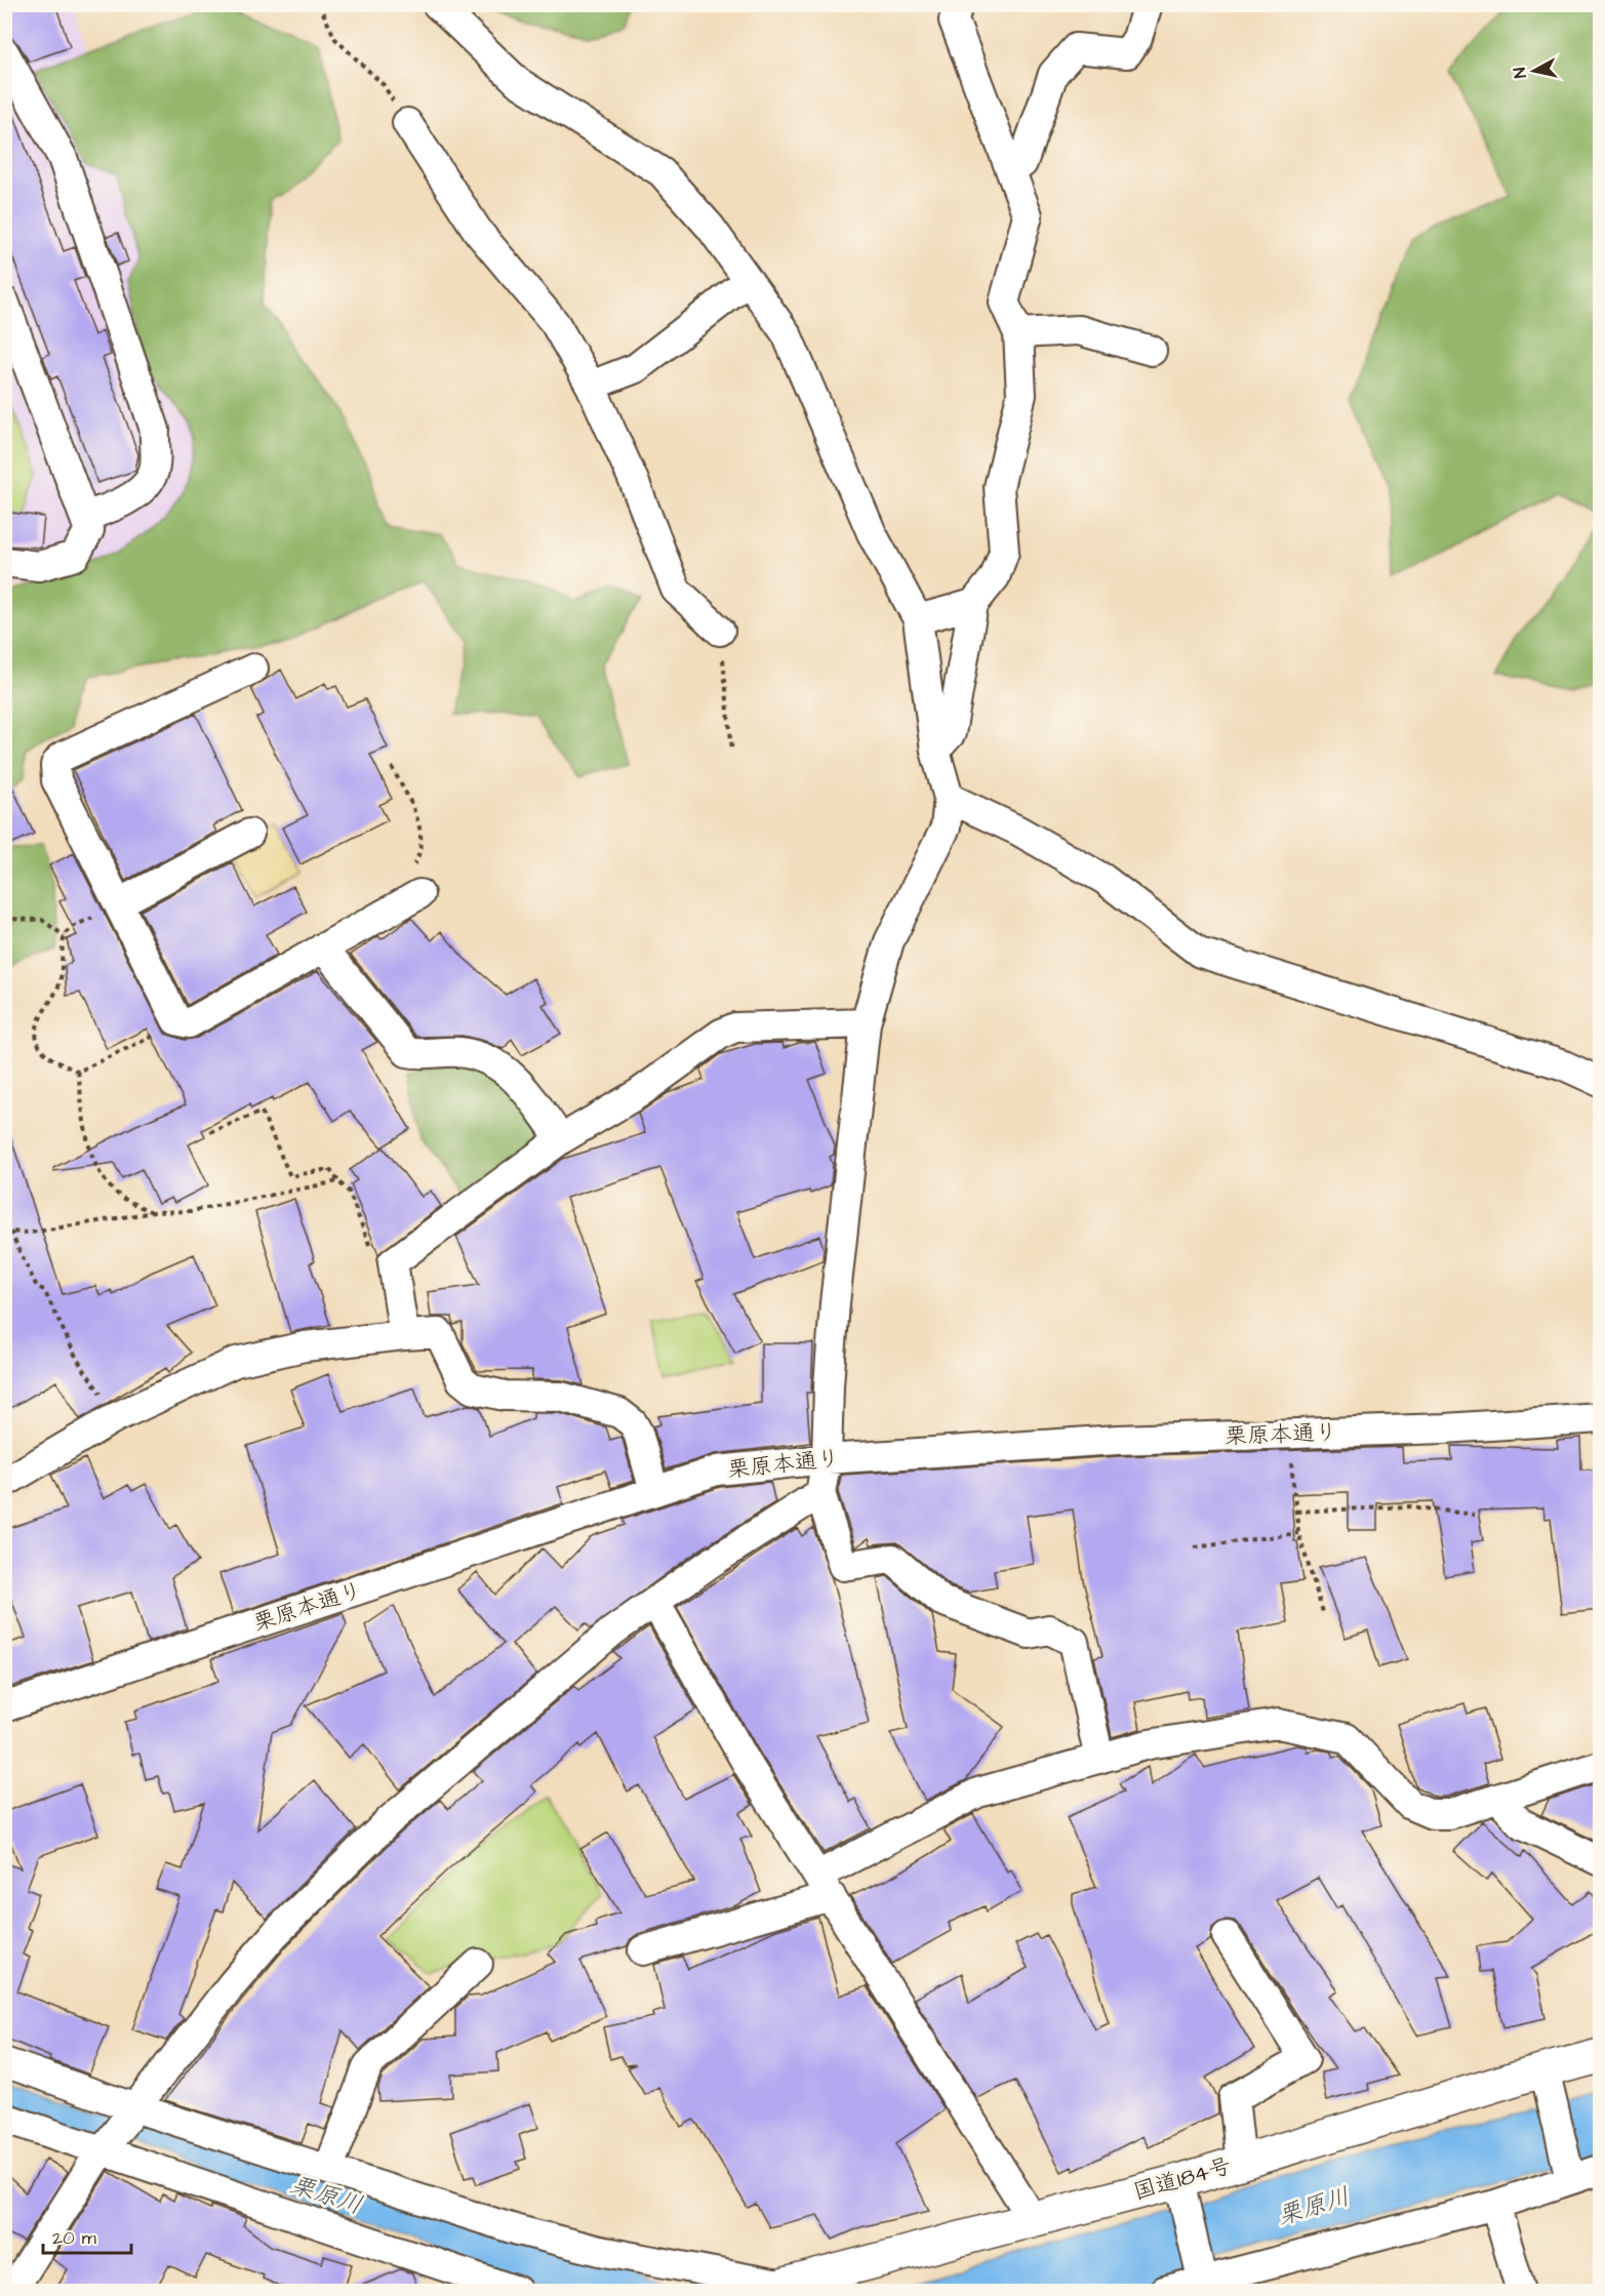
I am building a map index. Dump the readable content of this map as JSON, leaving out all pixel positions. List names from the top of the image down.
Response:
{
  "streets": {
    "highway": ["国道184号"],
    "street": ["栗原本通り"]
  },
  "water": ["栗原川"],
  "scale_bar": "20 m",
  "north": "left"
}
